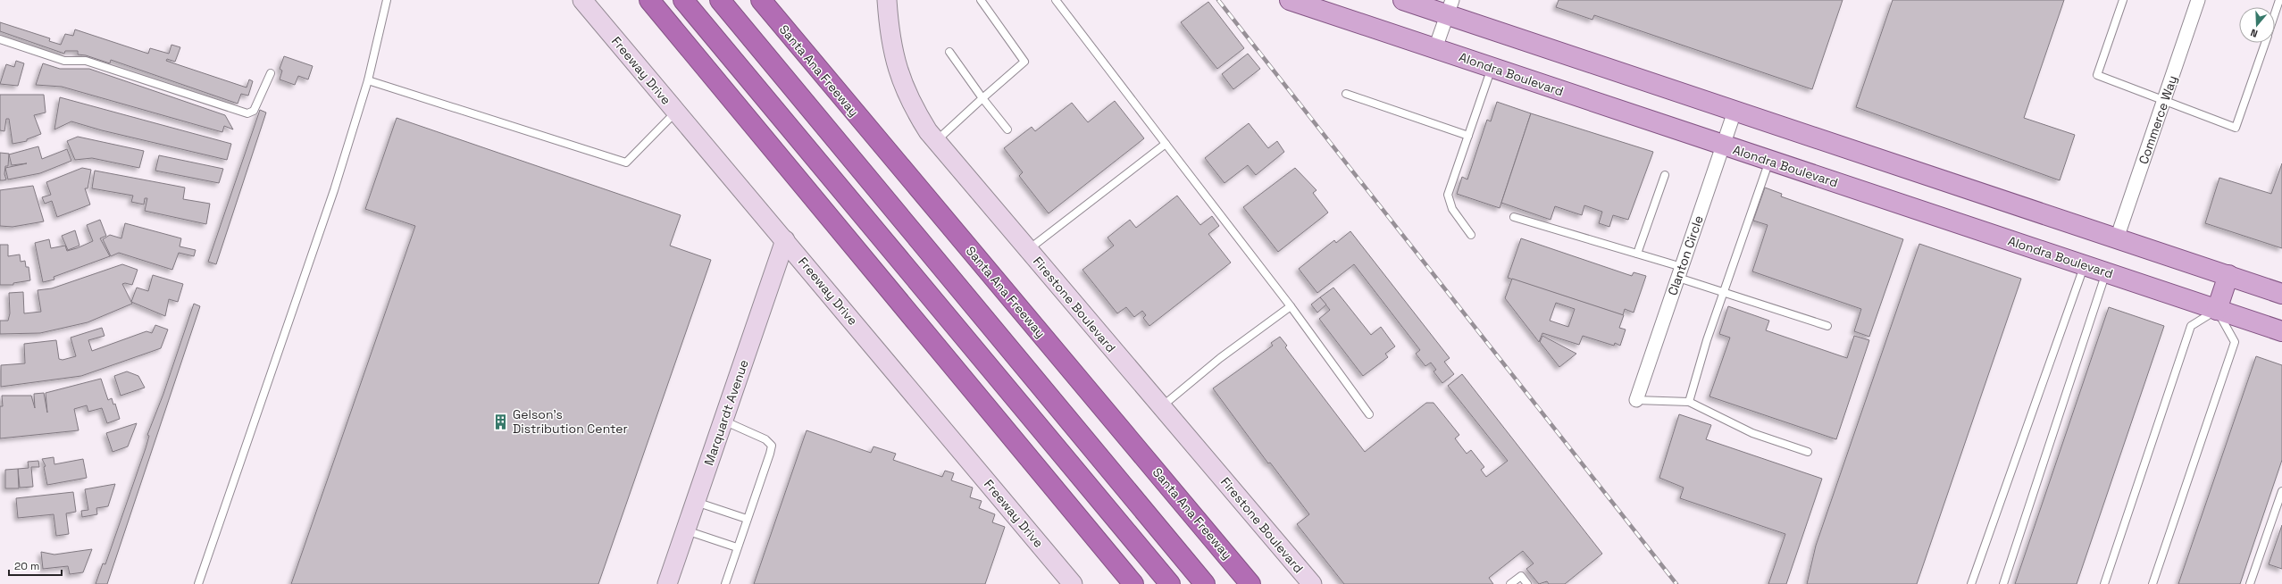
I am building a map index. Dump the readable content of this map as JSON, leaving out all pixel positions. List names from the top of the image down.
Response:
{
  "streets": {
    "highway": ["Santa Ana Freeway"],
    "main road": ["Alondra Boulevard"],
    "street": [
      "Freeway Drive",
      "Commerce Way",
      "Clanton Circle",
      "Firestone Boulevard",
      "Marquardt Avenue"
    ]
  },
  "crossings": [
    ["Freeway Drive", "Marquardt Avenue"],
    ["Alondra Boulevard", "Clanton Circle"]
  ],
  "places": {
    "building": ["Gelson's Distribution Center"]
  },
  "scale_bar": "20 m",
  "north": "bottom"
}
